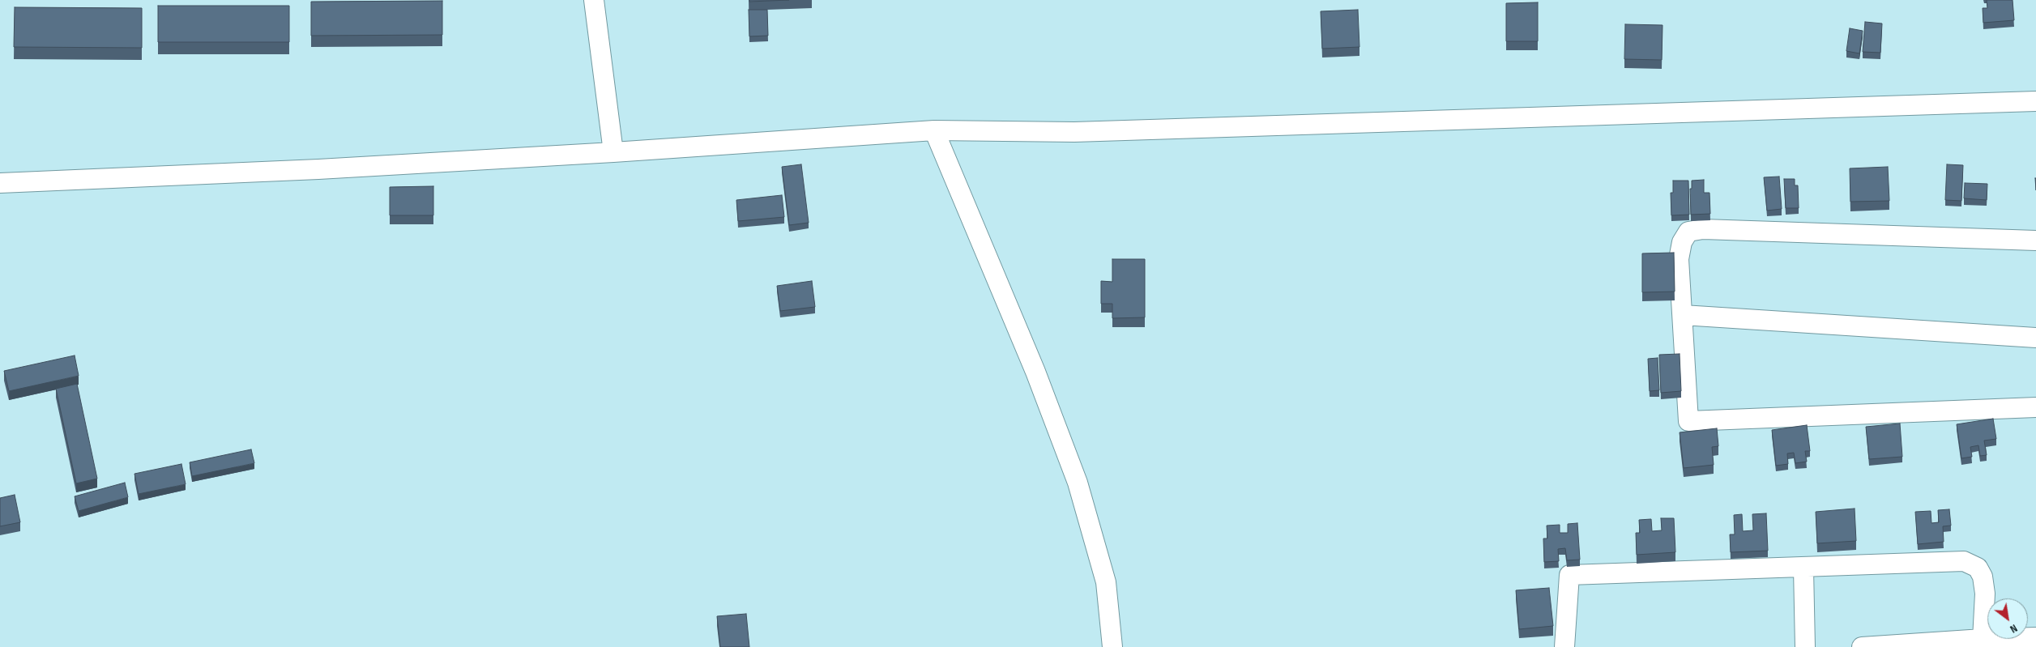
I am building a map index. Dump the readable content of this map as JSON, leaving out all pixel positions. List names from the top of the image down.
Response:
{
  "north": "bottom right"
}
